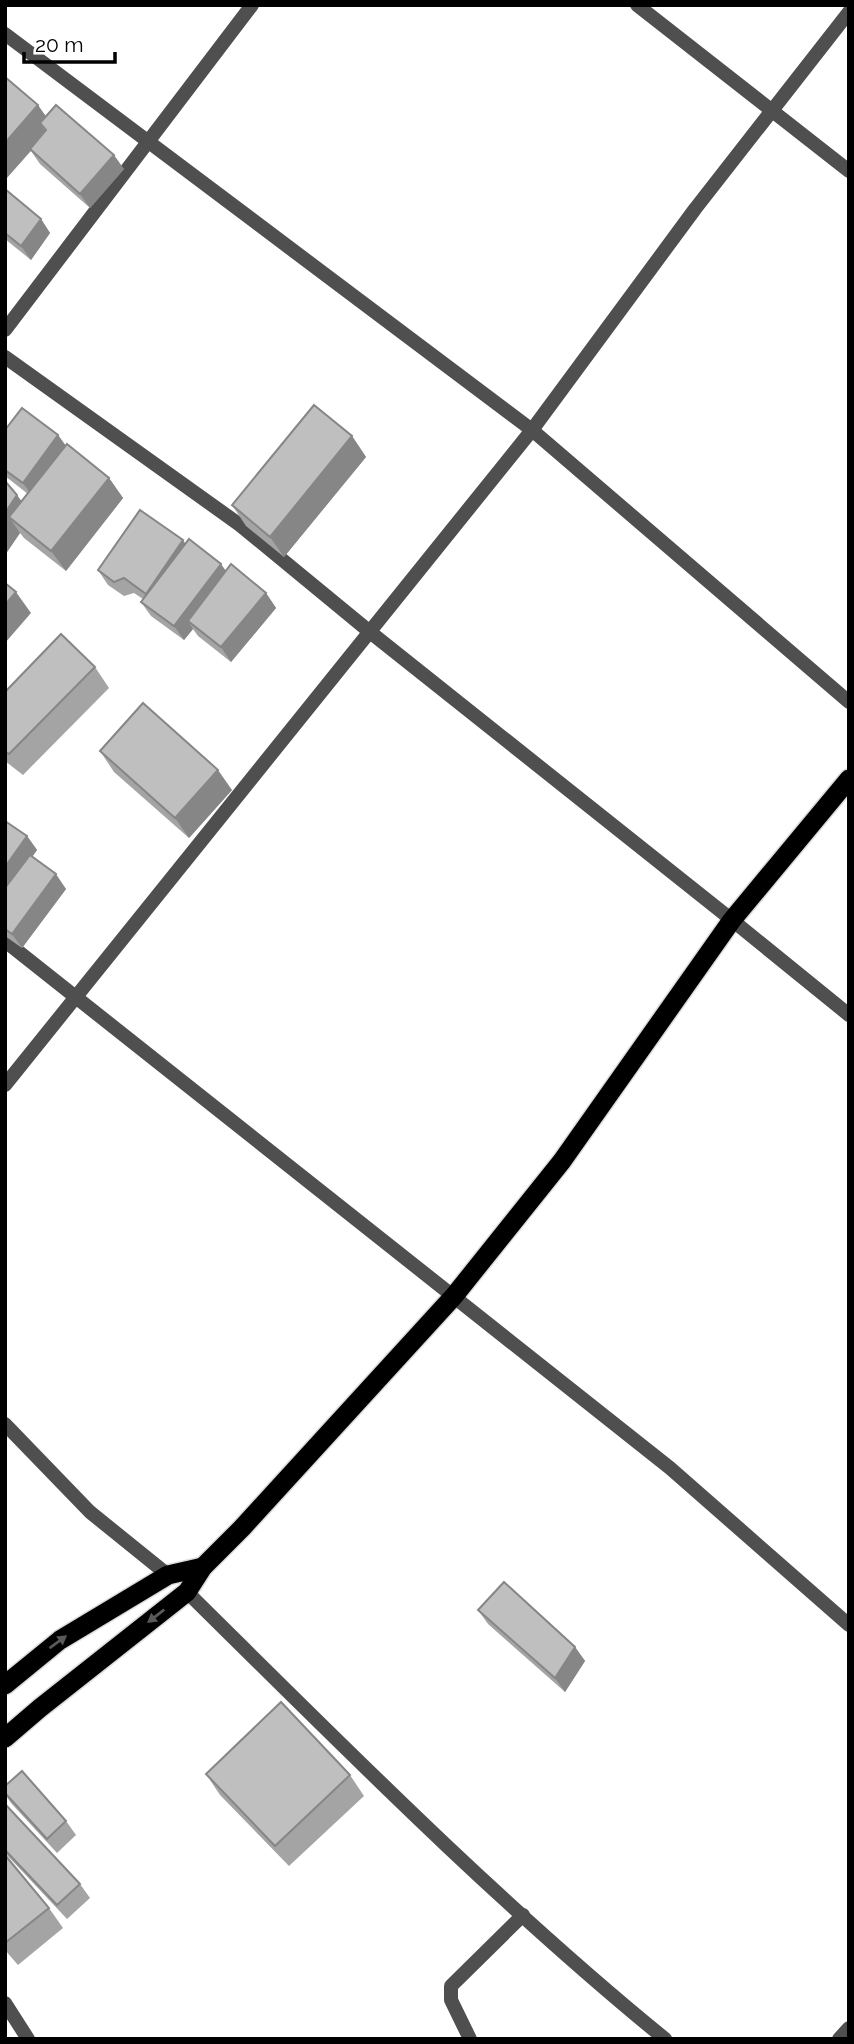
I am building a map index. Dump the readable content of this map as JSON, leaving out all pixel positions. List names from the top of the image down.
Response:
{
  "scale_bar": "20 m"
}
